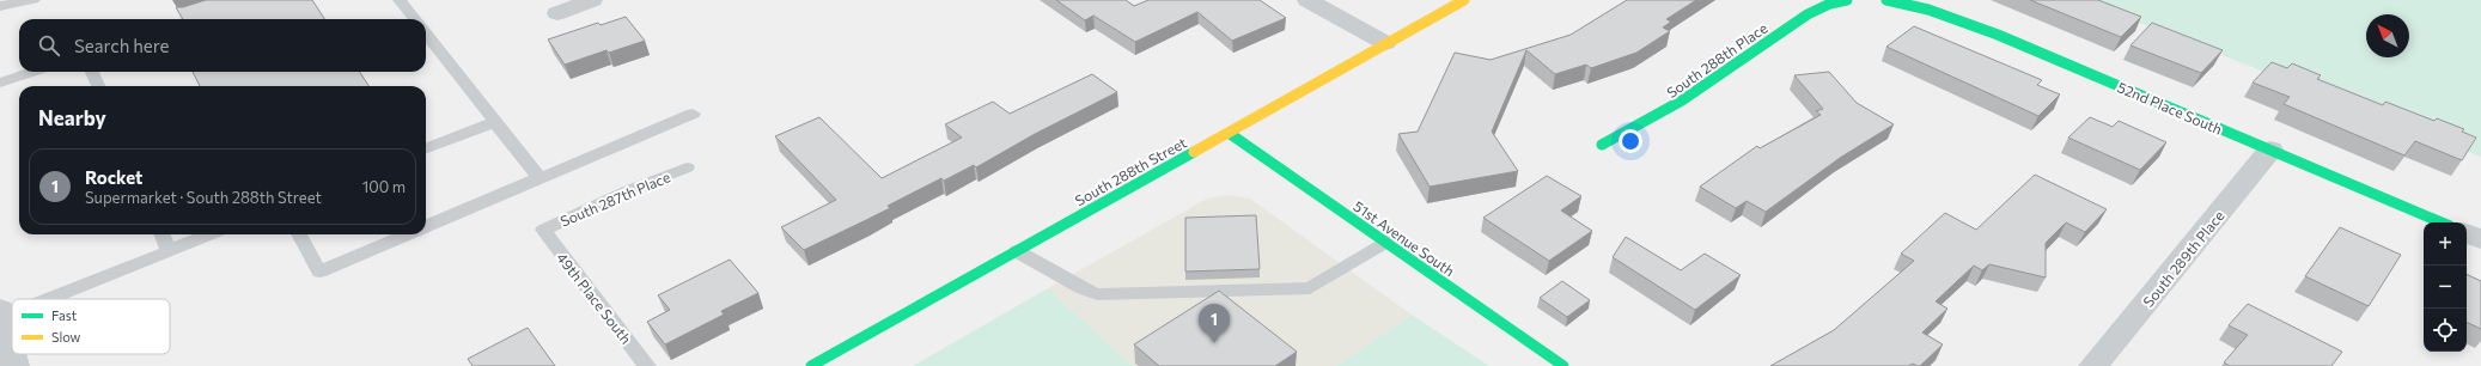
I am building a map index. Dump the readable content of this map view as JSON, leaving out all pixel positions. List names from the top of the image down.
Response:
{
  "streets": {
    "street": [
      "South 288th Place",
      "52nd Place South",
      "South 288th Street",
      "51st Avenue South",
      "South 289th Place"
    ],
    "lane": ["South 287th Place", "49th Place South"]
  },
  "crossings": [
    ["52nd Place South", "South 289th Place"],
    ["South 288th Street", "51st Avenue South"],
    ["South 287th Place", "49th Place South"]
  ],
  "legend": ["Fast", "Slow"],
  "north": "top left",
  "page": {
    "search": "Search here",
    "heading": "Nearby",
    "list": [
      {
        "mark": "1",
        "name": "Rocket",
        "note": "Supermarket · South 288th Street",
        "value": "100 m"
      }
    ],
    "map_buttons": ["+", "−"],
    "pins": "1"
  }
}
